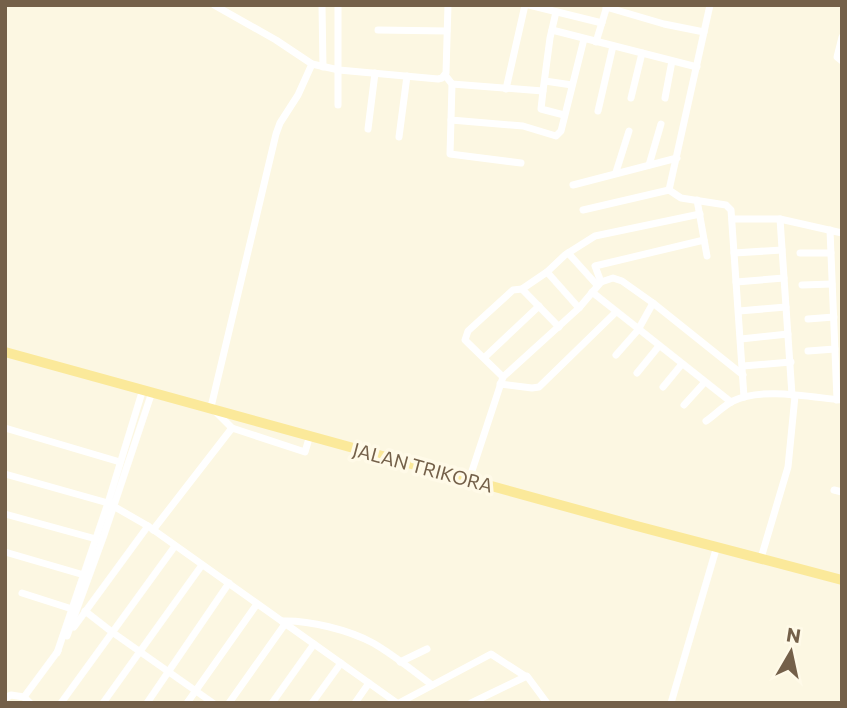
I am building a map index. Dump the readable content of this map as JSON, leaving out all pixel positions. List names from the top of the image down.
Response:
{
  "streets": {
    "main road": ["JALAN TRIKORA"]
  },
  "north": "top"
}
